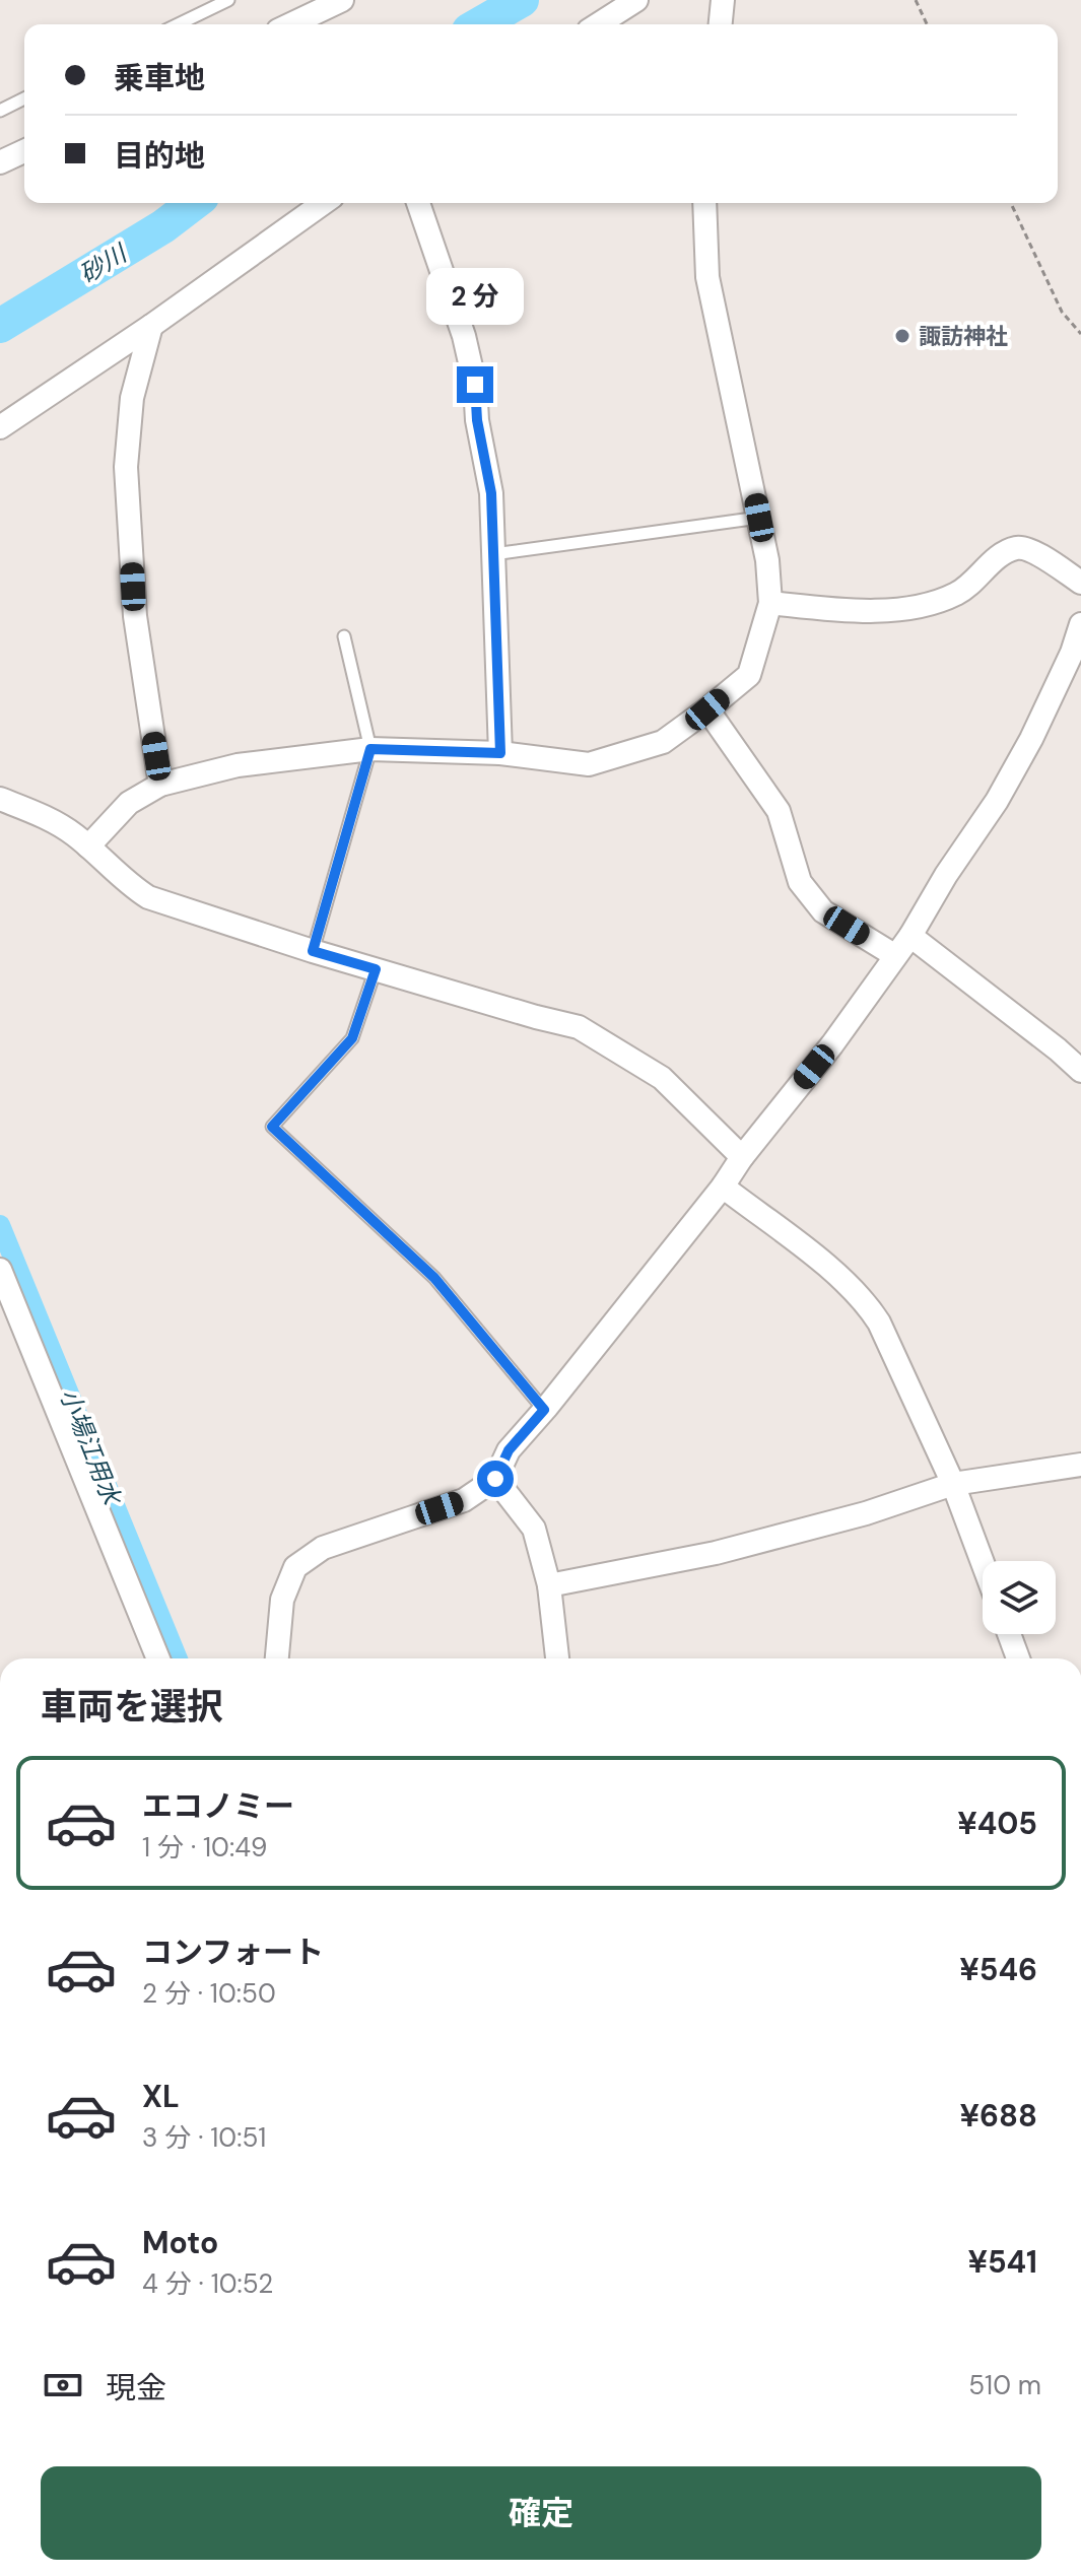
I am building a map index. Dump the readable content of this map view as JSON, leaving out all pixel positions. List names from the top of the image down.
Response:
{
  "water": ["砂川", "小場江用水"],
  "places": ["諏訪神社"],
  "page": {
    "banner": ["乗車地", "目的地"],
    "bubble": "2 分",
    "heading": "車両を選択",
    "list": [
      {
        "name": "エコノミー",
        "note": "1 分 · 10:49",
        "value": "¥405"
      },
      {
        "name": "コンフォート",
        "note": "2 分 · 10:50",
        "value": "¥546"
      },
      {
        "name": "XL",
        "note": "3 分 · 10:51",
        "value": "¥688"
      },
      {
        "name": "Moto",
        "note": "4 分 · 10:52",
        "value": "¥541"
      }
    ],
    "pay": ["現金", "510 m"],
    "buttons": "確定"
  }
}
